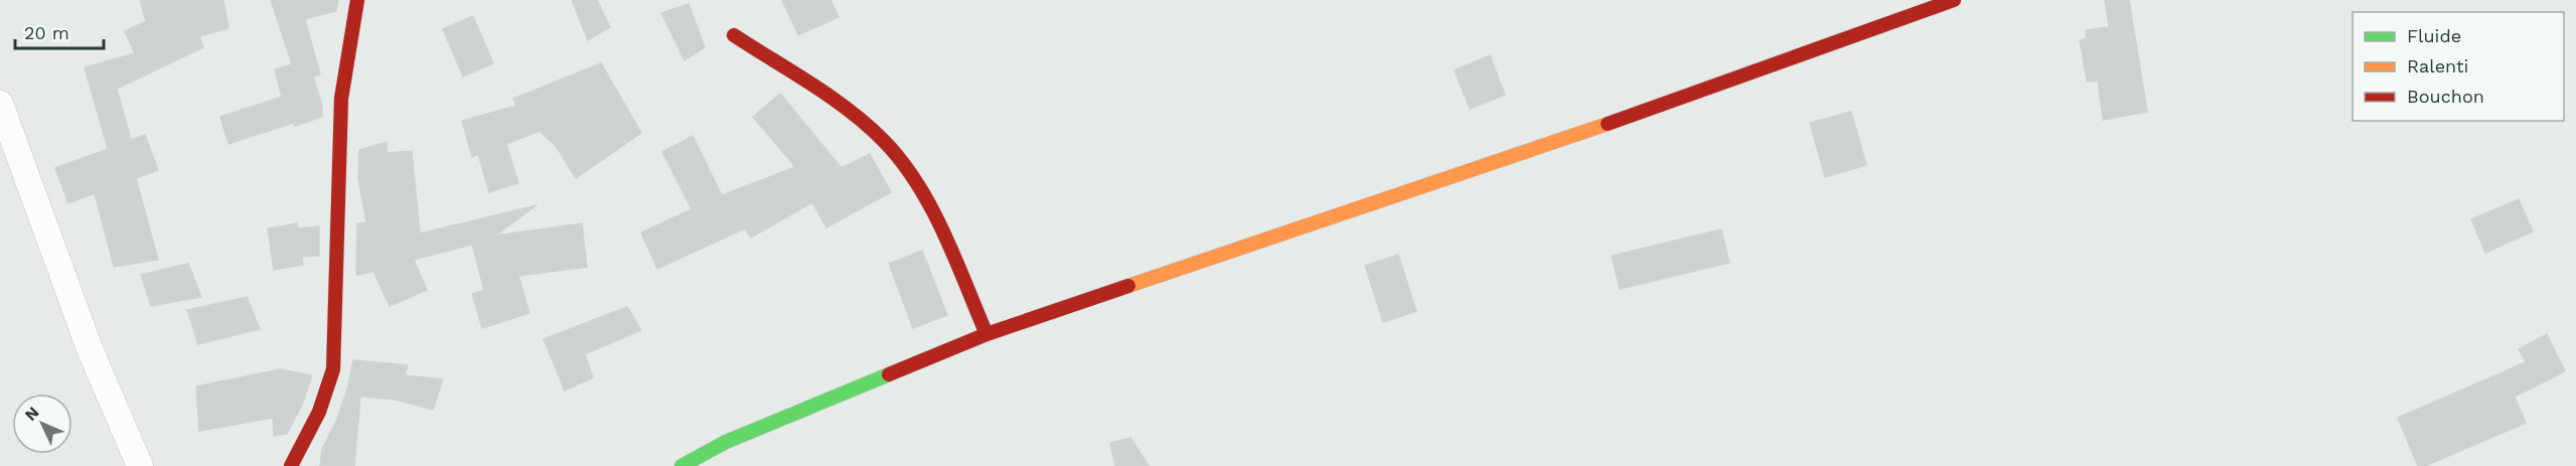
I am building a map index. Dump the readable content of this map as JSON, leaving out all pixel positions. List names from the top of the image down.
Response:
{
  "legend": ["Fluide", "Ralenti", "Bouchon"],
  "scale_bar": "20 m",
  "north": "top left"
}
